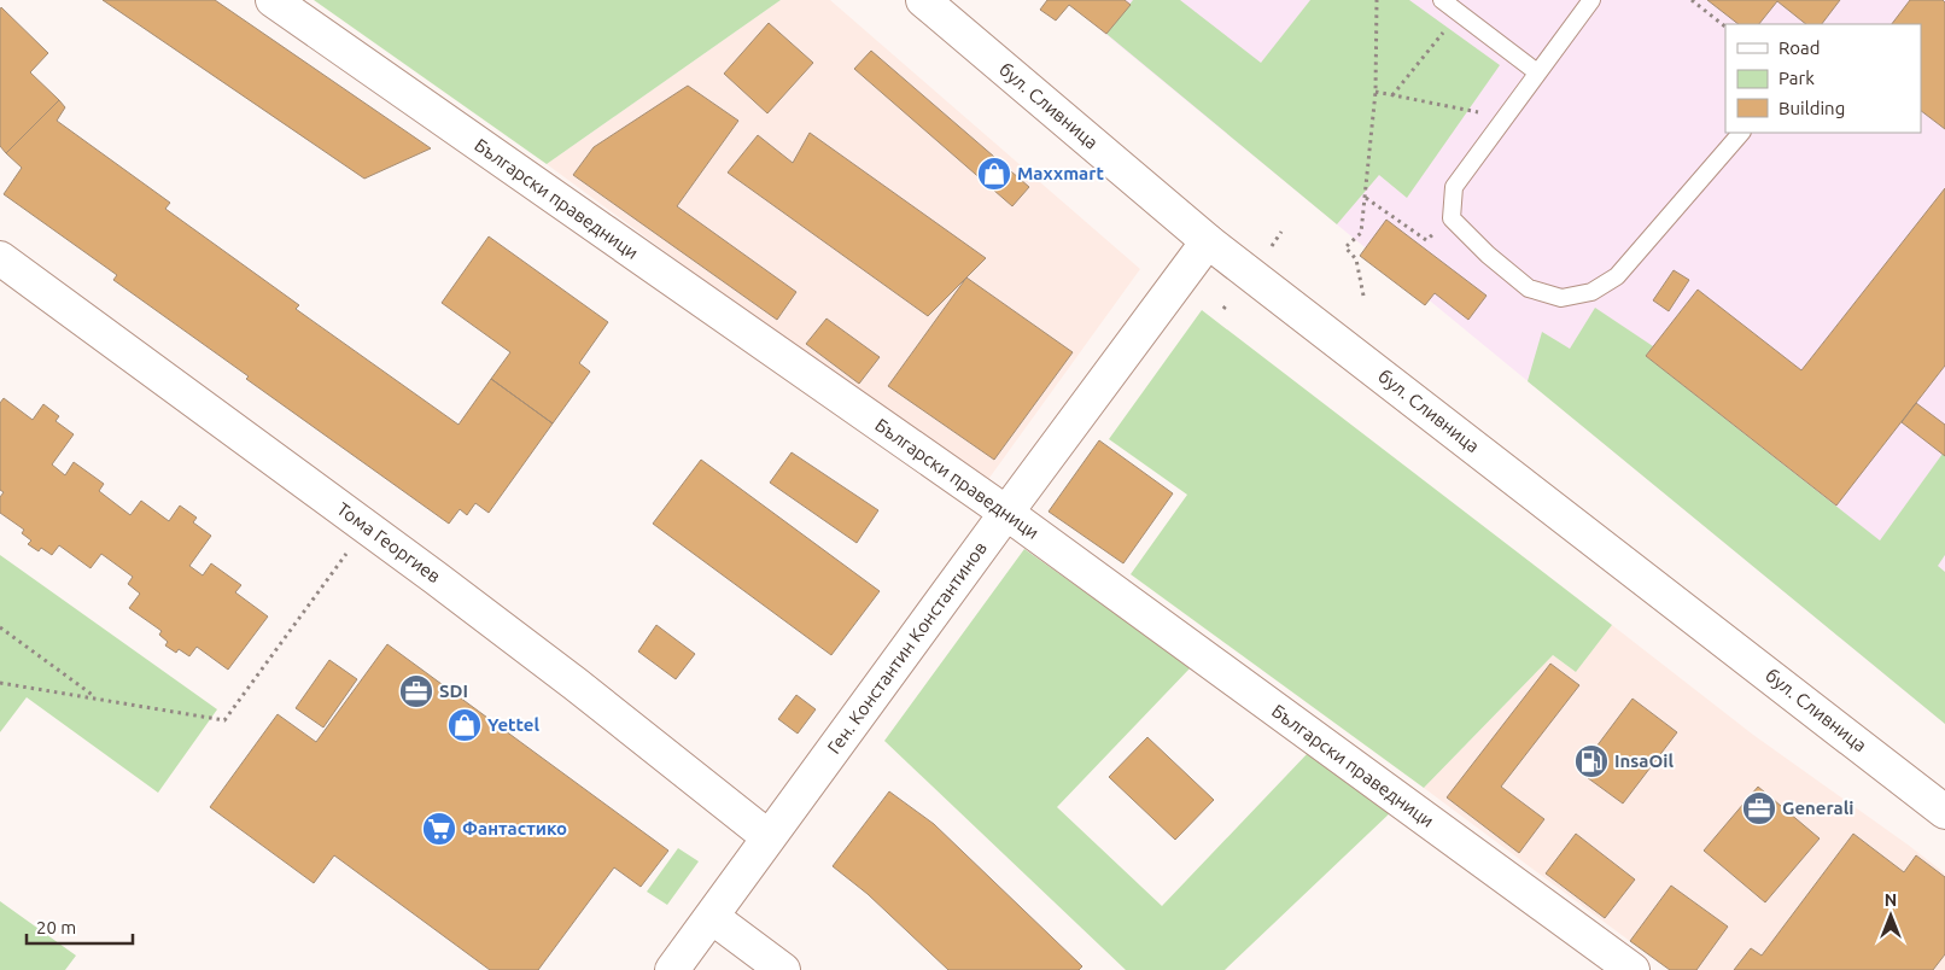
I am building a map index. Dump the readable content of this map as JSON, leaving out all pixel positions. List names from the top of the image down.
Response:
{
  "streets": {
    "street": [
      "бул. Сливница",
      "Български праведници",
      "Тома Георгиев",
      "Ген. Константин Константинов"
    ]
  },
  "crossings": [
    ["бул. Сливница", "Ген. Константин Константинов"],
    ["Български праведници", "Ген. Константин Константинов"],
    ["Тома Георгиев", "Ген. Константин Константинов"]
  ],
  "places": {
    "shop": ["Maxxmart", "Yettel"],
    "office": ["SDI", "Generali"],
    "fuel station": ["InsaOil"],
    "supermarket": ["Фантастико"]
  },
  "legend": ["Road", "Park", "Building"],
  "scale_bar": "20 m",
  "north": "top"
}
